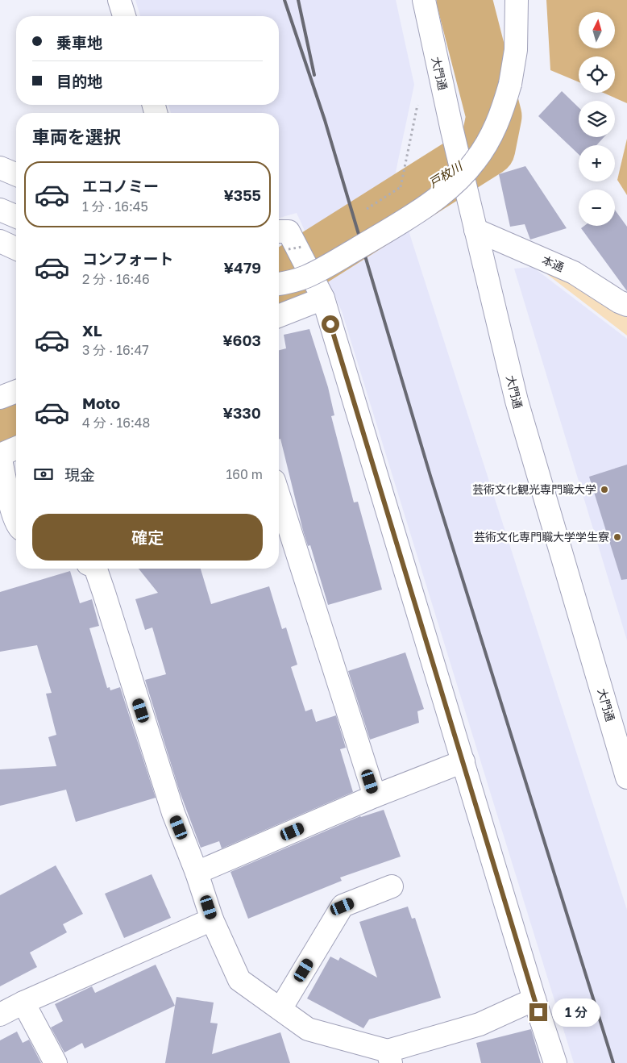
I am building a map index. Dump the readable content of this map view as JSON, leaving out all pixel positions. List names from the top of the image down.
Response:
{
  "streets": {
    "street": ["大門通", "本通"]
  },
  "crossings": [
    ["大門通", "本通"]
  ],
  "water": ["戸枚川"],
  "places": ["芸術文化観光専門職大学", "芸術文化専門職大学学生寮"],
  "north": "top",
  "page": {
    "map_buttons": ["+", "−"],
    "banner": ["乗車地", "目的地"],
    "heading": "車両を選択",
    "list": [
      {
        "name": "エコノミー",
        "note": "1 分 · 16:45",
        "value": "¥355"
      },
      {
        "name": "コンフォート",
        "note": "2 分 · 16:46",
        "value": "¥479"
      },
      {
        "name": "XL",
        "note": "3 分 · 16:47",
        "value": "¥603"
      },
      {
        "name": "Moto",
        "note": "4 分 · 16:48",
        "value": "¥330"
      }
    ],
    "pay": ["現金", "160 m"],
    "buttons": "確定",
    "bubble": "1 分"
  }
}
